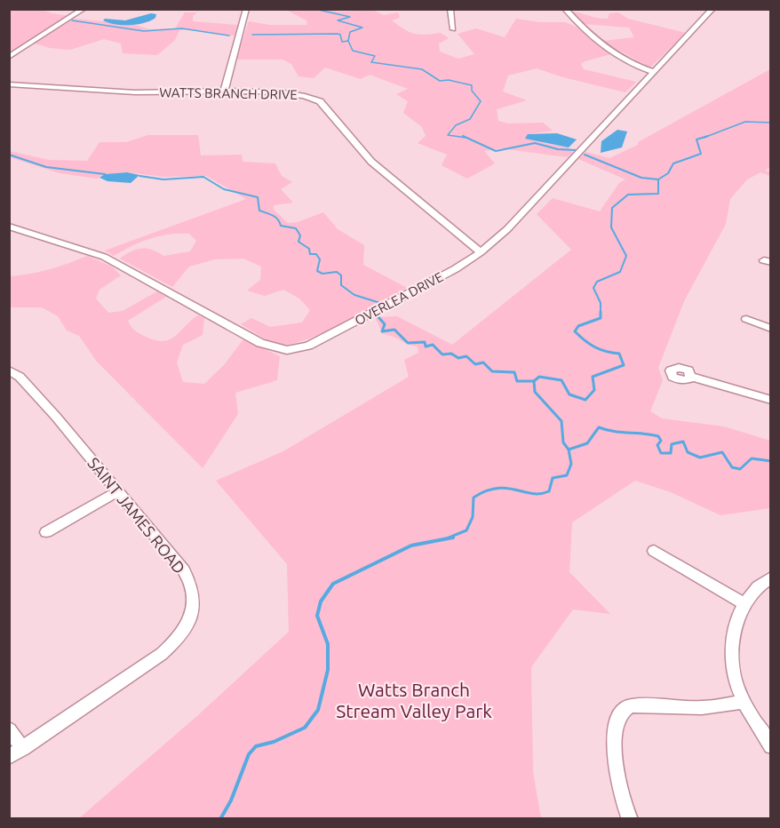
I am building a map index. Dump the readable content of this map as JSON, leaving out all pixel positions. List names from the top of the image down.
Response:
{
  "streets": {
    "street": ["WATTS BRANCH DRIVE", "OVERLEA DRIVE", "SAINT JAMES ROAD"]
  },
  "crossings": [
    ["WATTS BRANCH DRIVE", "OVERLEA DRIVE"]
  ],
  "parks": ["Watts Branch Stream Valley Park"]
}
